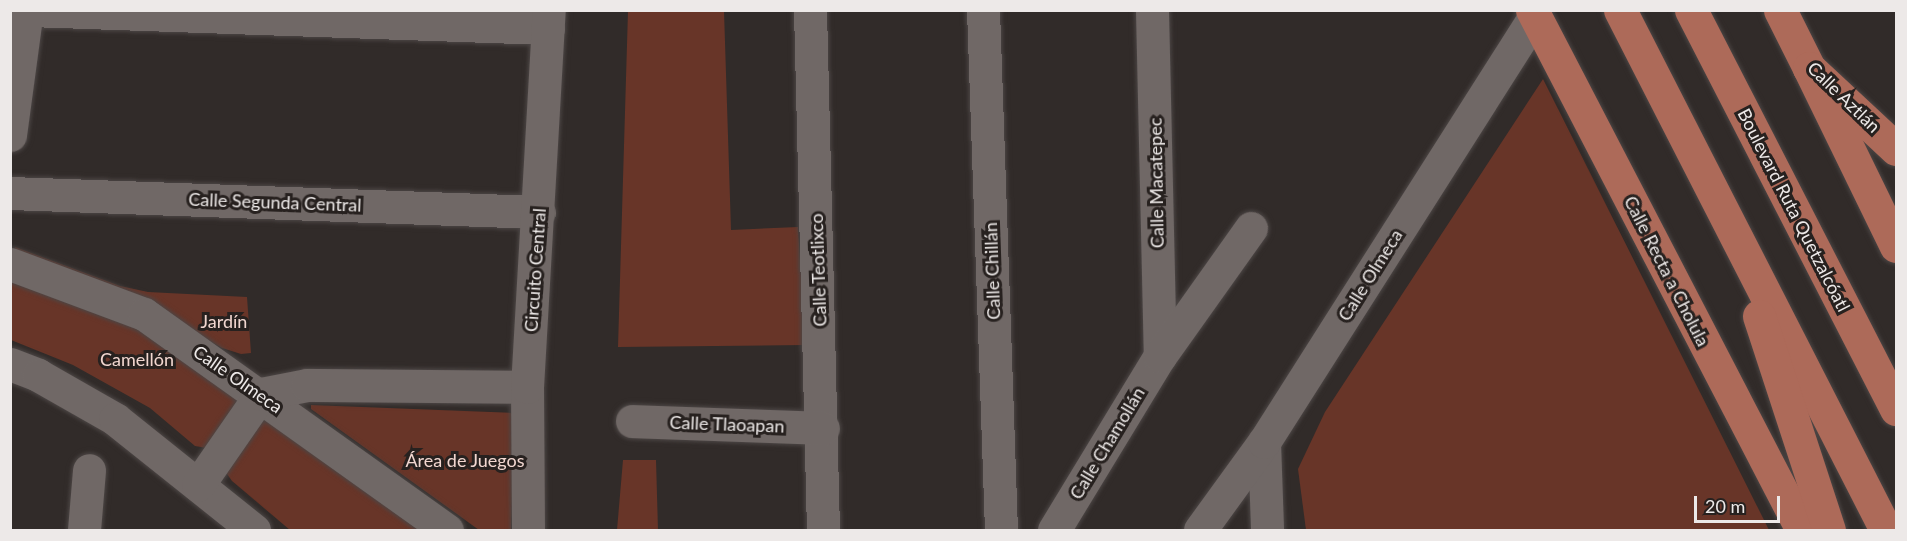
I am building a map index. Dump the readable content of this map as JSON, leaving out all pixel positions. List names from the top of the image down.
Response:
{
  "streets": {
    "main road": ["Calle Aztlán", "Boulevard Ruta Quetzalcóatl", "Calle Recta a Cholula"],
    "street": [
      "Calle Macatepec",
      "Calle Segunda Central",
      "Circuito Central",
      "Calle Teotlixco",
      "Calle Chillán",
      "Calle Olmeca",
      "Calle Tlaoapan",
      "Calle Chamollán"
    ]
  },
  "crossings": [
    ["Calle Macatepec", "Calle Chamollán"],
    ["Calle Segunda Central", "Circuito Central"],
    ["Calle Teotlixco", "Calle Tlaoapan"],
    ["Calle Recta a Cholula", "Calle Olmeca"]
  ],
  "parks": ["Jardín", "Camellón", "Área de Juegos"],
  "scale_bar": "20 m"
}
